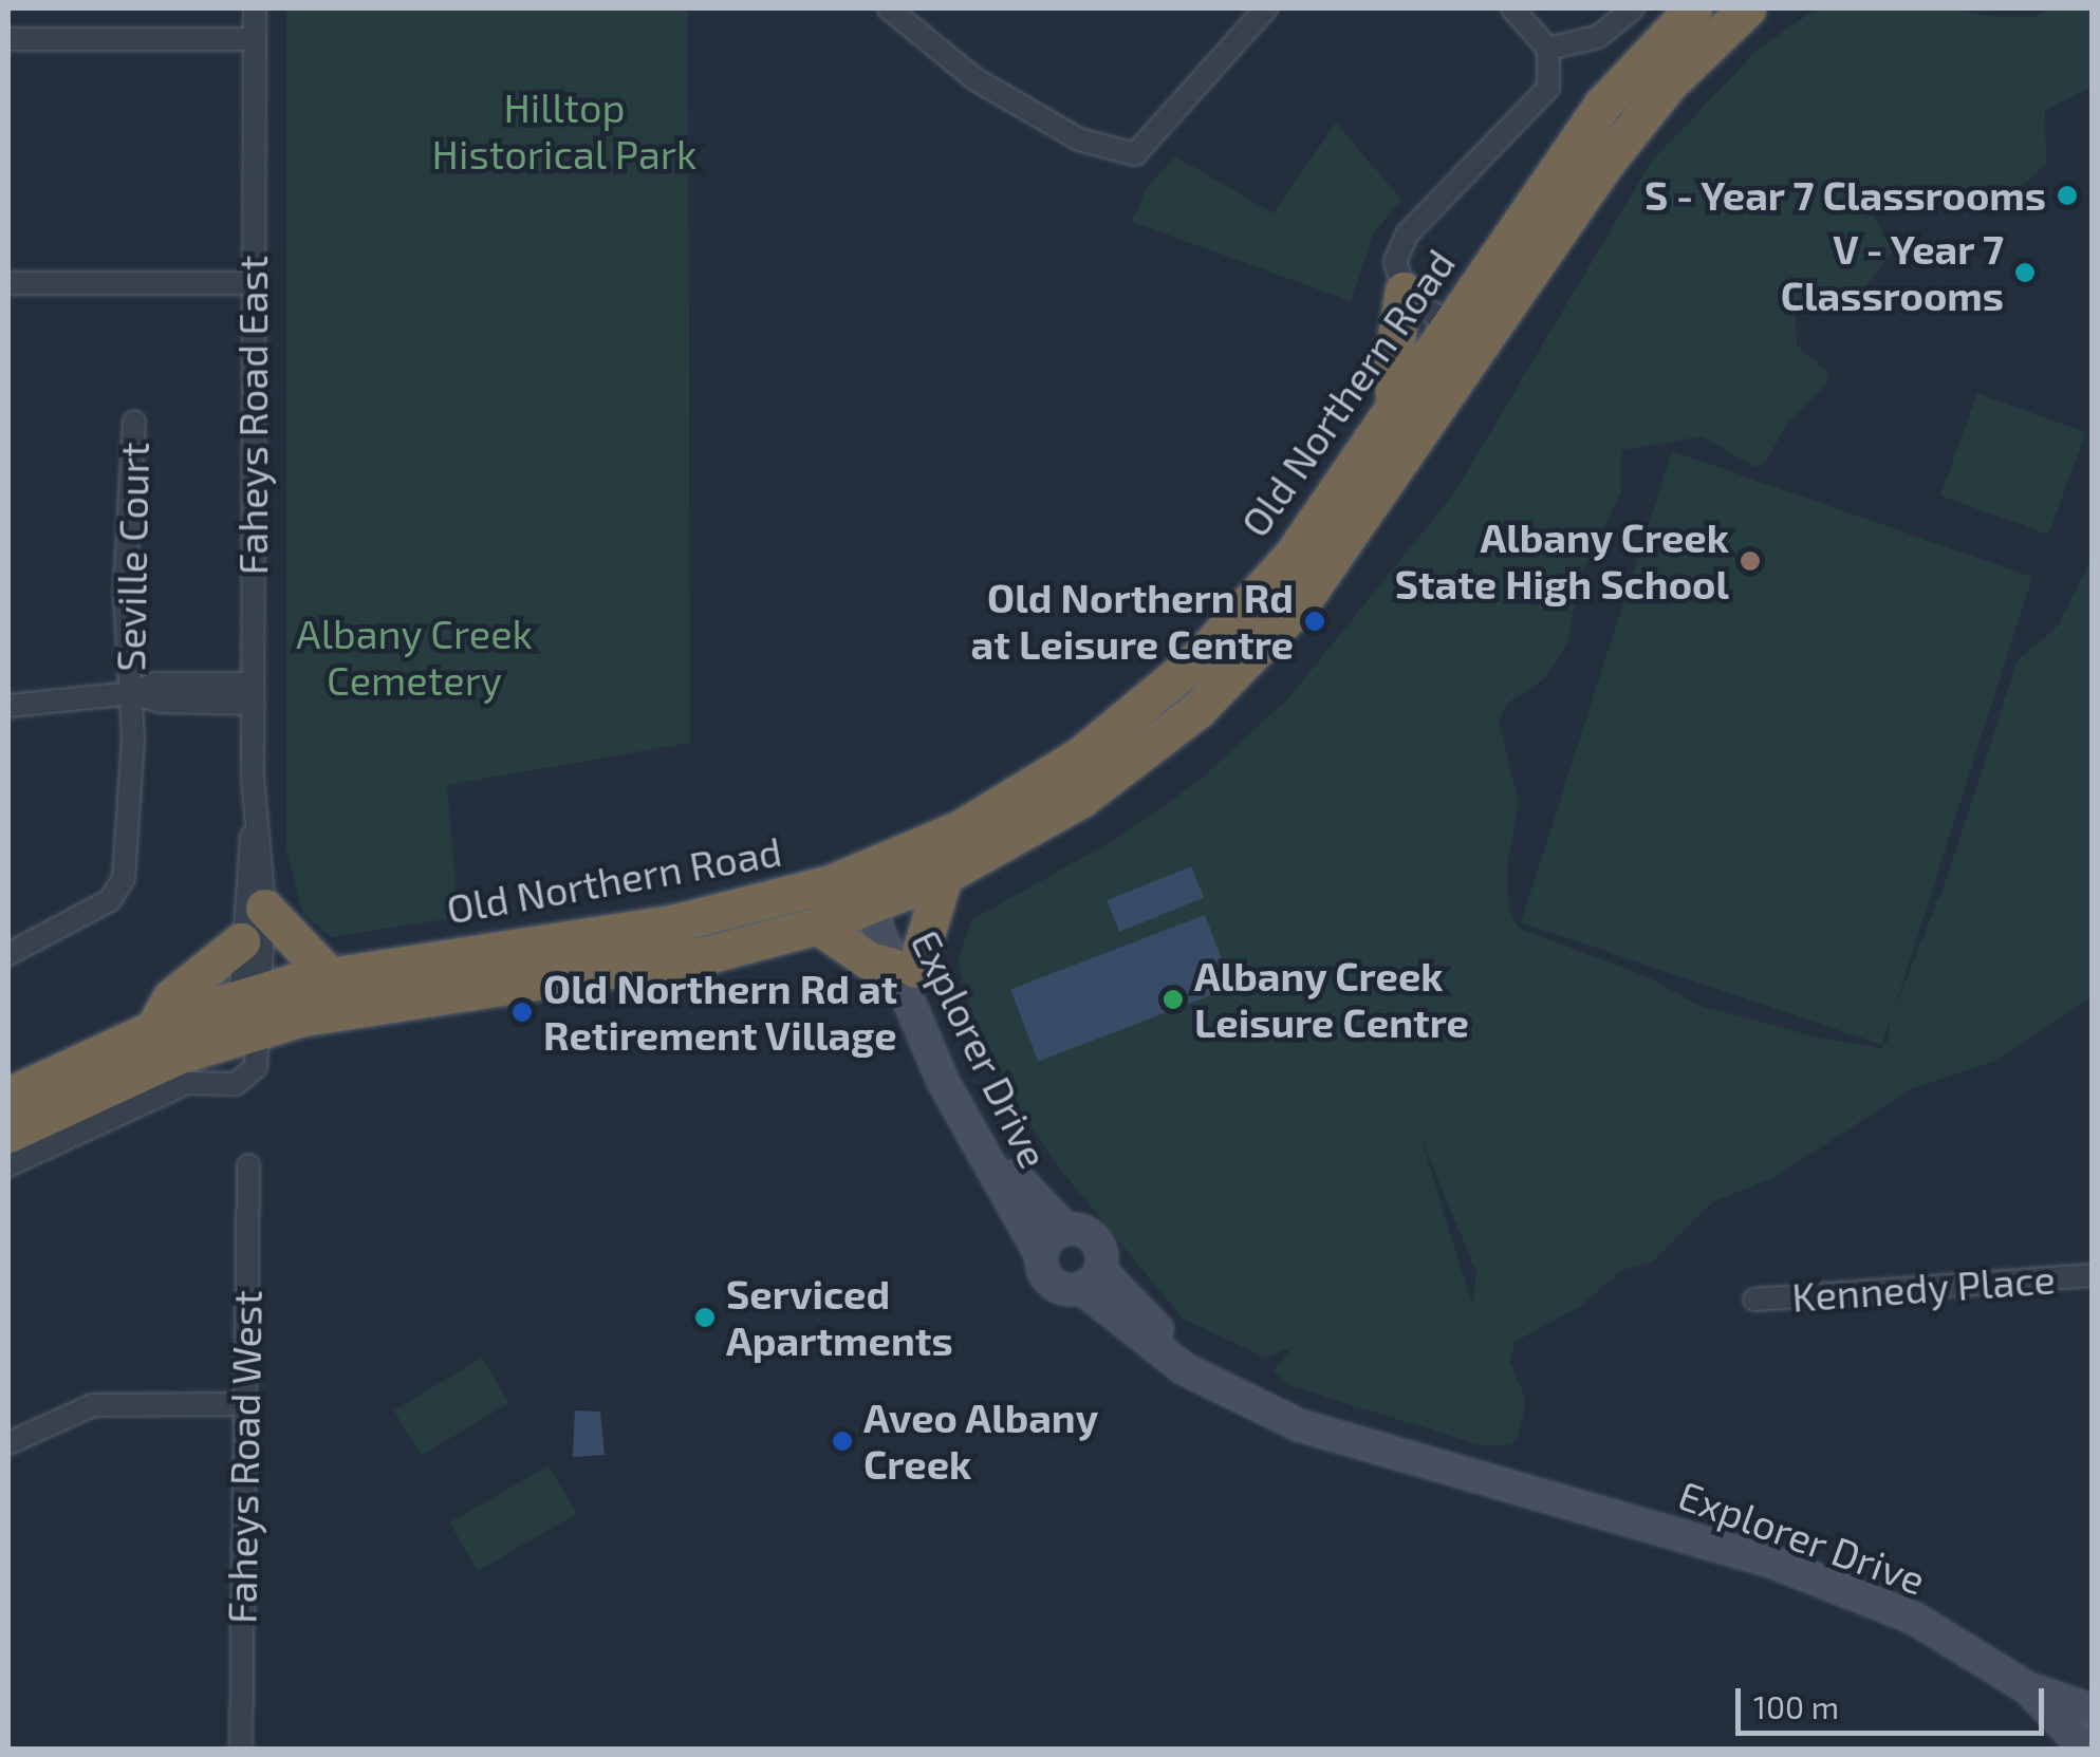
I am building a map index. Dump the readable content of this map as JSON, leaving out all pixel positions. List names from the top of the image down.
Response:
{
  "streets": {
    "highway": ["Old Northern Road"],
    "street": [
      "Faheys Road East",
      "Seville Court",
      "Explorer Drive",
      "Kennedy Place",
      "Faheys Road West"
    ]
  },
  "crossings": [
    ["Old Northern Road", "Faheys Road East"],
    ["Old Northern Road", "Explorer Drive"]
  ],
  "parks": ["Hilltop Historical Park", "Albany Creek Cemetery"],
  "places": [
    "S - Year 7 Classrooms",
    "V - Year 7 Classrooms",
    "Albany Creek State High School",
    "Old Northern Rd at Leisure Centre",
    "Albany Creek Leisure Centre",
    "Old Northern Rd at Retirement Village",
    "Serviced Apartments",
    "Aveo Albany Creek"
  ],
  "scale_bar": "100 m"
}
